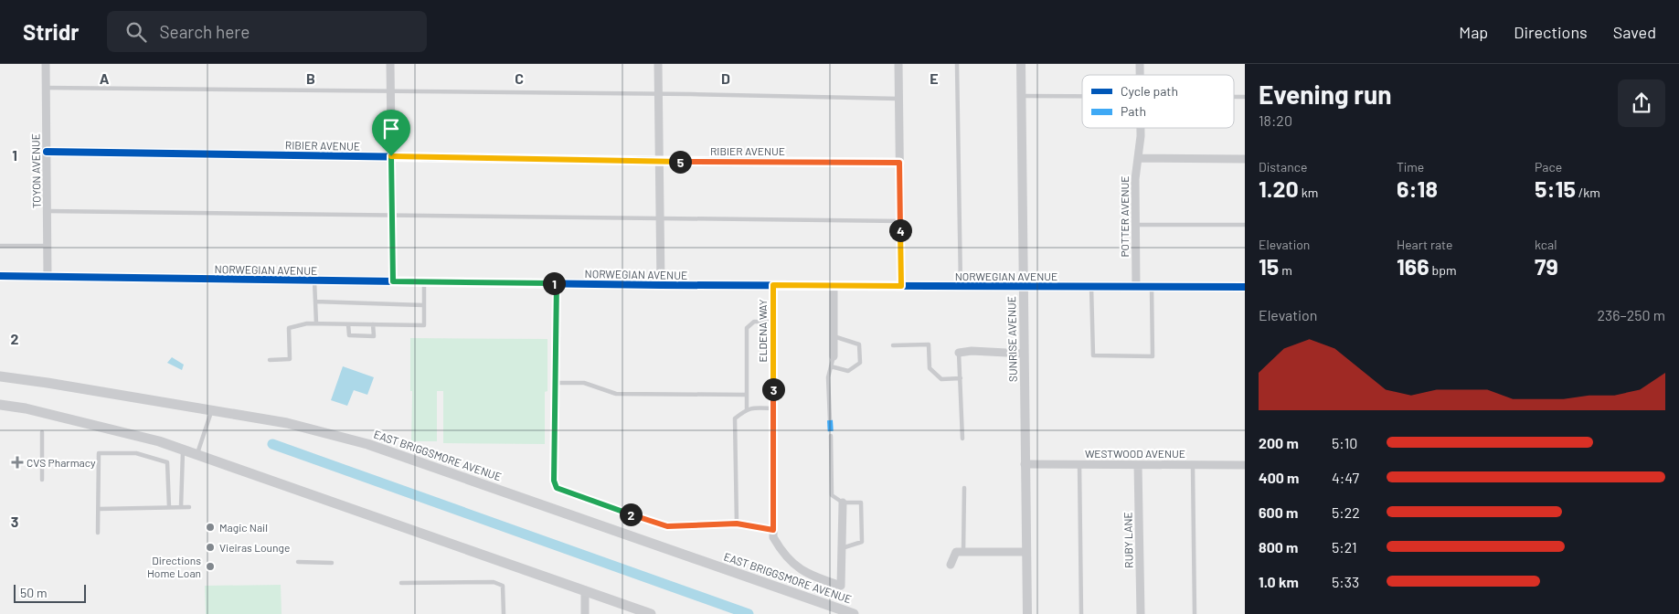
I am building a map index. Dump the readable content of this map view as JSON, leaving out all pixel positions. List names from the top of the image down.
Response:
{
  "streets": {
    "main road": ["EAST BRIGGSMORE AVENUE"],
    "street": [
      "RIBIER AVENUE",
      "TOYON AVENUE",
      "POTTER AVENUE",
      "NORWEGIAN AVENUE",
      "ELDENA WAY",
      "SUNRISE AVENUE",
      "WESTWOOD AVENUE",
      "RUBY LANE"
    ]
  },
  "crossings": [
    ["RIBIER AVENUE", "TOYON AVENUE"],
    ["TOYON AVENUE", "NORWEGIAN AVENUE"],
    ["POTTER AVENUE", "NORWEGIAN AVENUE"],
    ["NORWEGIAN AVENUE", "ELDENA WAY"],
    ["NORWEGIAN AVENUE", "SUNRISE AVENUE"],
    ["SUNRISE AVENUE", "WESTWOOD AVENUE"],
    ["WESTWOOD AVENUE", "RUBY LANE"]
  ],
  "places": {
    "health": ["CVS Pharmacy"],
    "other": ["Magic Nail", "Vieiras Lounge", "Directions Home Loan"]
  },
  "legend": ["Cycle path", "Path"],
  "scale_bar": "50 m",
  "page": {
    "header": "Stridr",
    "search": "Search here",
    "nav": ["Map", "Directions", "Saved"],
    "heading": ["Evening run", "18:20"],
    "stats": [
      ["Distance", "1.20 km"],
      ["Time", "6:18"],
      ["Pace", "5:15 /km"],
      ["Elevation", "15 m"],
      ["Heart rate", "166 bpm"],
      ["kcal", "79"]
    ],
    "pins": [
      "5",
      "4",
      "1",
      "3",
      "2"
    ],
    "chart": ["Elevation", "236–250 m"],
    "list": [
      {
        "name": "200 m",
        "note": "5:10"
      },
      {
        "name": "400 m",
        "note": "4:47"
      },
      {
        "name": "600 m",
        "note": "5:22"
      },
      {
        "name": "800 m",
        "note": "5:21"
      },
      {
        "name": "1.0 km",
        "note": "5:33"
      }
    ],
    "scale": "50 m"
  },
  "grid": {
    "columns": [
      "A",
      "B",
      "C",
      "D",
      "E"
    ],
    "rows": ["1", "2", "3"]
  }
}
